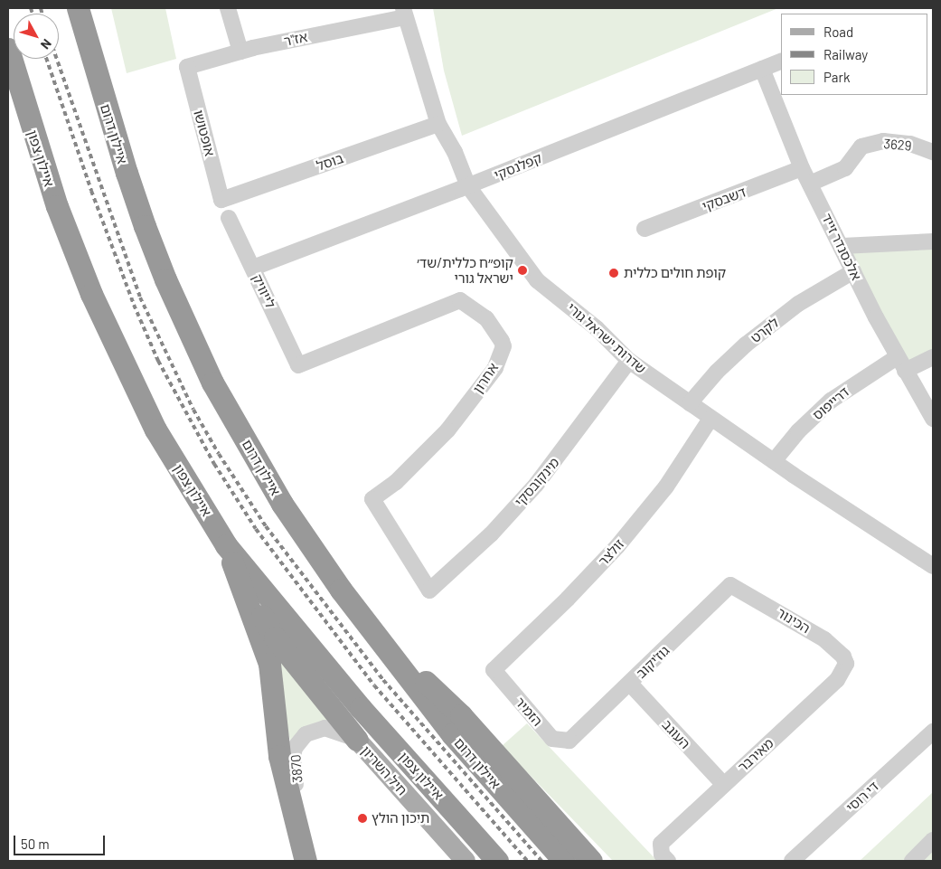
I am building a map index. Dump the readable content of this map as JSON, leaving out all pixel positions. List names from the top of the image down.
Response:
{
  "streets": {
    "highway": ["איילון דרום", "איילון צפון"],
    "main road": ["חיל השריון"],
    "street": [
      "אז\"ר",
      "אופטושו",
      "3629",
      "בוסל",
      "קפלנסקי",
      "דשבסקי",
      "אלכסנדר זייד",
      "לייוויק",
      "לקרט",
      "שדרות ישראל גורי",
      "אחרון",
      "דרייפוס",
      "מינקובסקי",
      "זולצר",
      "הכינור",
      "גוז'יקוב",
      "הזמיר",
      "העוגב",
      "מאירבר",
      "3870",
      "די רוסי"
    ]
  },
  "crossings": [
    ["אז\"ר", "אופטושו"],
    ["אז\"ר", "שדרות ישראל גורי"],
    ["אופטושו", "בוסל"],
    ["3629", "אלכסנדר זייד"],
    ["בוסל", "שדרות ישראל גורי"],
    ["קפלנסקי", "אלכסנדר זייד"],
    ["קפלנסקי", "לייוויק"],
    ["קפלנסקי", "שדרות ישראל גורי"],
    ["דשבסקי", "אלכסנדר זייד"],
    ["אלכסנדר זייד", "לקרט"],
    ["אלכסנדר זייד", "דרייפוס"],
    ["לייוויק", "אחרון"],
    ["לקרט", "שדרות ישראל גורי"],
    ["שדרות ישראל גורי", "דרייפוס"],
    ["שדרות ישראל גורי", "מינקובסקי"],
    ["שדרות ישראל גורי", "זולצר"],
    ["אחרון", "מינקובסקי"],
    ["זולצר", "הזמיר"],
    ["הכינור", "גוז'יקוב"],
    ["הכינור", "מאירבר"],
    ["גוז'יקוב", "הזמיר"],
    ["גוז'יקוב", "העוגב"],
    ["העוגב", "מאירבר"],
    ["3870", "חיל השריון"]
  ],
  "places": ["קופ״ח כללית/שד׳ ישראל גורי", "קופת חולים כללית", "תיכון הולץ"],
  "legend": ["Road", "Railway", "Park"],
  "scale_bar": "50 m",
  "north": "bottom right"
}
